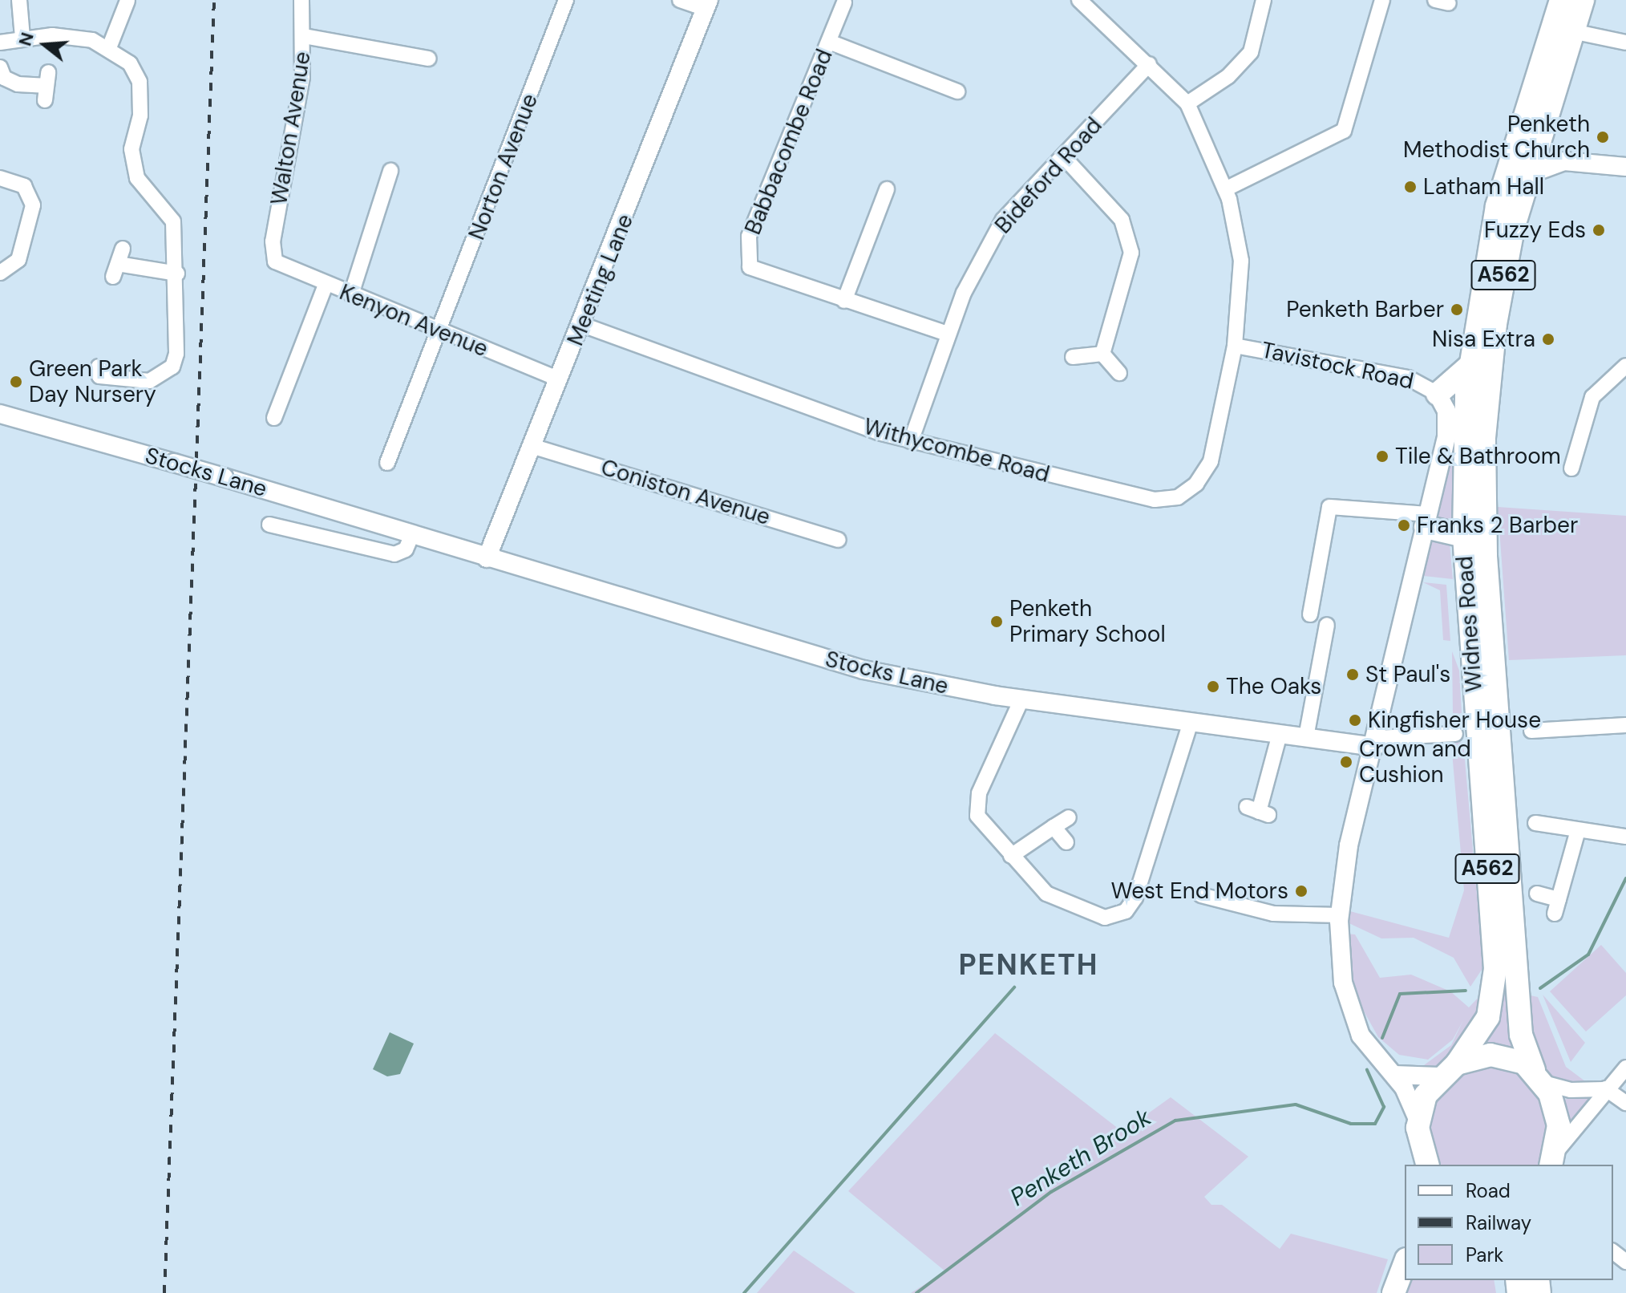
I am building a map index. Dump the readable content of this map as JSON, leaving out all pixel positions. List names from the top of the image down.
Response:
{
  "streets": {
    "main road": ["A562", "Widnes Road"],
    "street": [
      "Walton Avenue",
      "Babbacombe Road",
      "Norton Avenue",
      "Bideford Road",
      "Meeting Lane",
      "Kenyon Avenue",
      "Tavistock Road",
      "Withycombe Road",
      "Stocks Lane",
      "Coniston Avenue"
    ]
  },
  "crossings": [
    ["Walton Avenue", "Kenyon Avenue"],
    ["Babbacombe Road", "Bideford Road"],
    ["Norton Avenue", "Kenyon Avenue"],
    ["Bideford Road", "Withycombe Road"],
    ["A562", "Widnes Road"],
    ["Meeting Lane", "Kenyon Avenue"],
    ["Meeting Lane", "Withycombe Road"],
    ["Meeting Lane", "Stocks Lane"],
    ["Meeting Lane", "Coniston Avenue"],
    ["Tavistock Road", "Withycombe Road"]
  ],
  "districts": ["PENKETH"],
  "water": ["Penketh Brook"],
  "places": [
    "Penketh Methodist Church",
    "Latham Hall",
    "Fuzzy Eds",
    "Penketh Barber",
    "Nisa Extra",
    "Green Park Day Nursery",
    "Tile & Bathroom",
    "Franks 2 Barber",
    "Penketh Primary School",
    "St Paul's",
    "The Oaks",
    "Kingfisher House",
    "Crown and Cushion",
    "West End Motors"
  ],
  "legend": ["Road", "Railway", "Park"],
  "north": "left"
}
